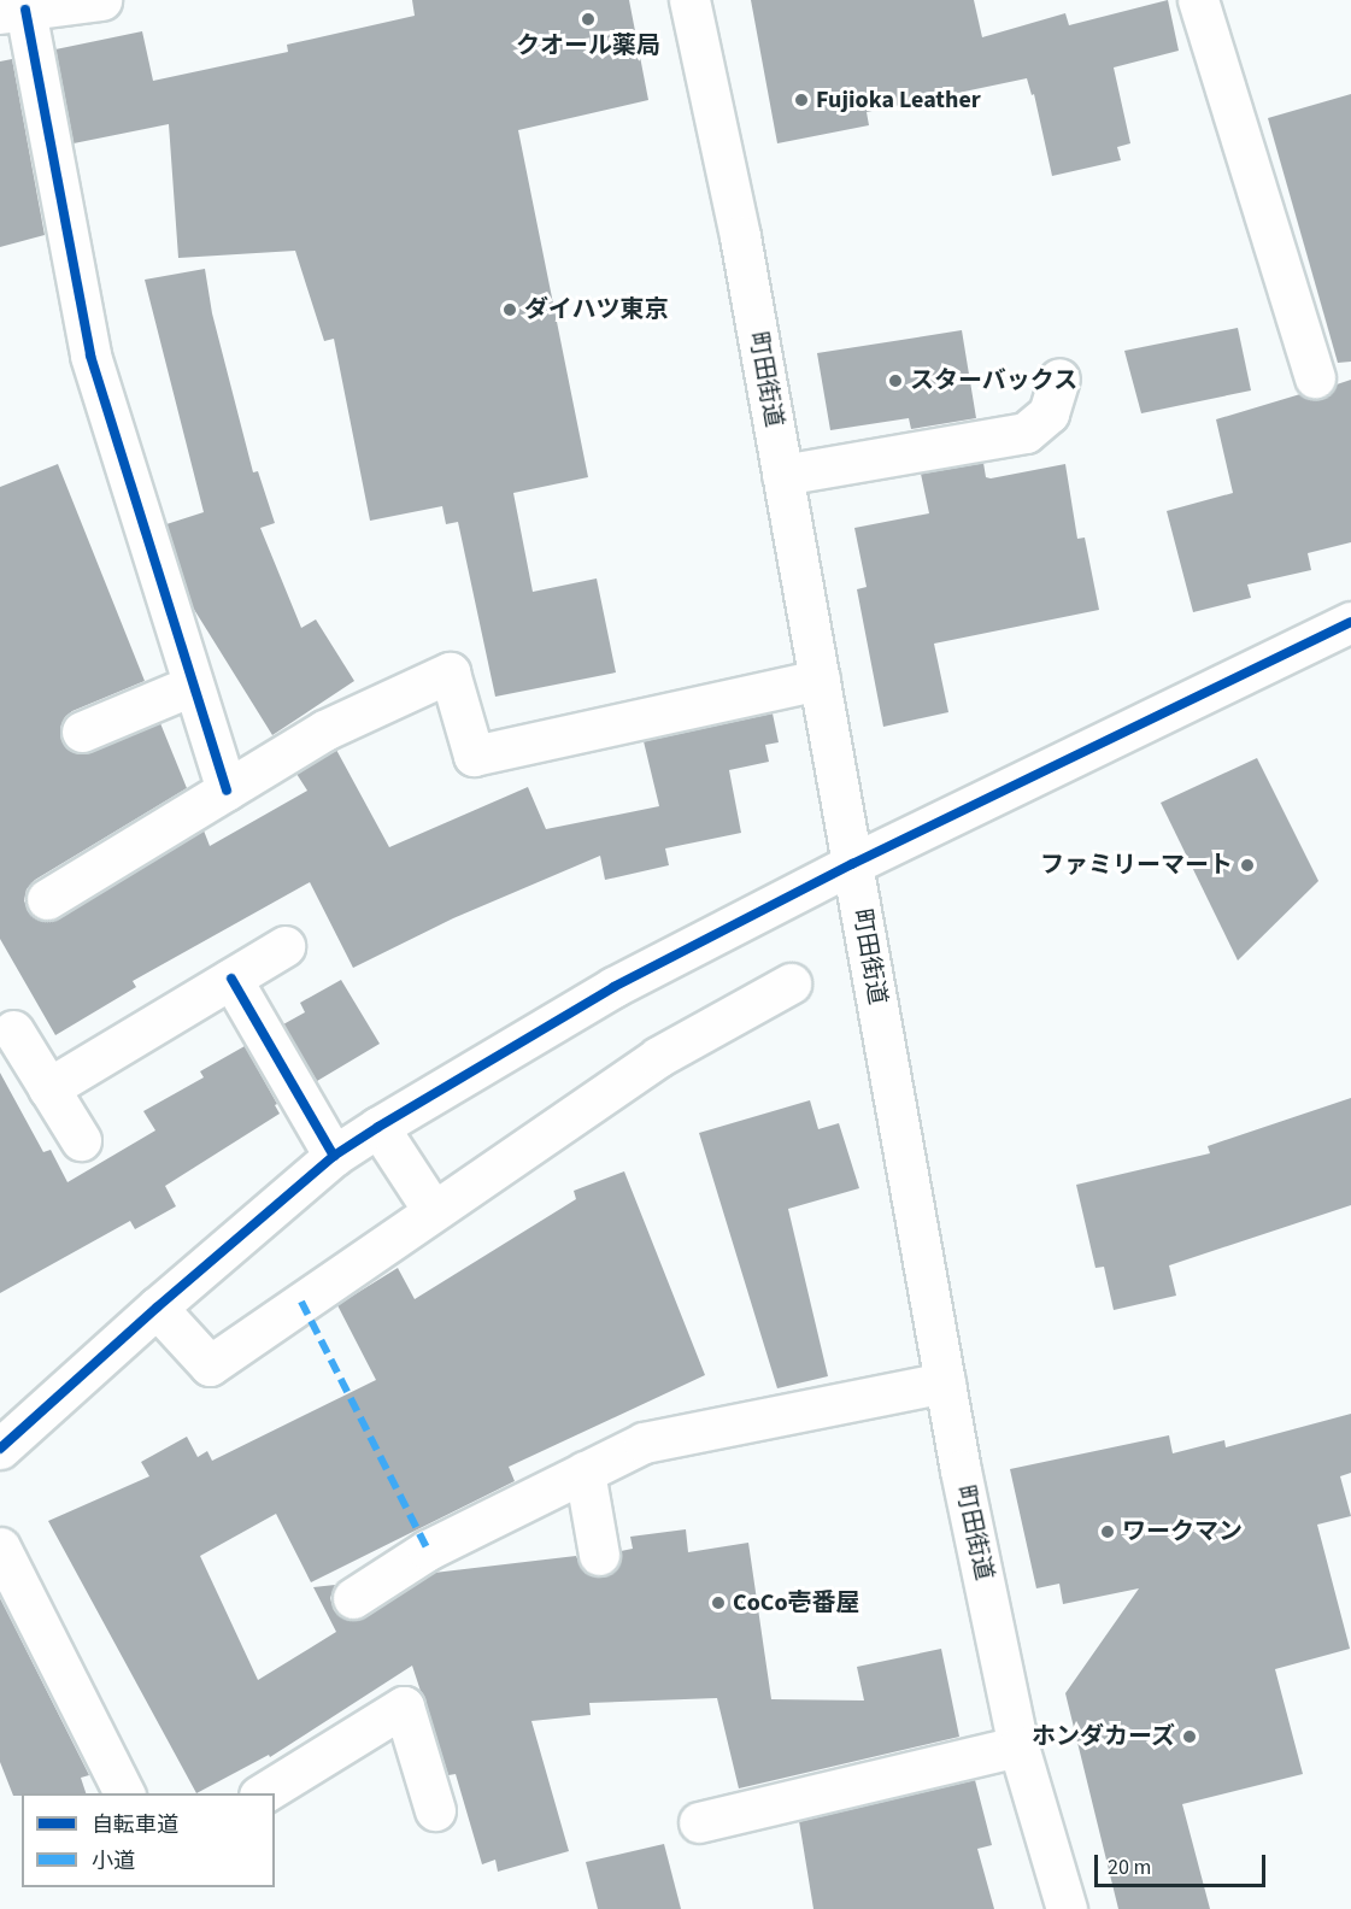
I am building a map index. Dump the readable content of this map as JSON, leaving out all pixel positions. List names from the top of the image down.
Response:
{
  "streets": {
    "street": ["町田街道"]
  },
  "places": [
    "クオール薬局",
    "Fujioka Leather",
    "ダイハツ東京",
    "スターバックス",
    "ファミリーマート",
    "ワークマン",
    "CoCo壱番屋",
    "ホンダカーズ"
  ],
  "legend": ["自転車道", "小道"],
  "scale_bar": "20 m"
}
